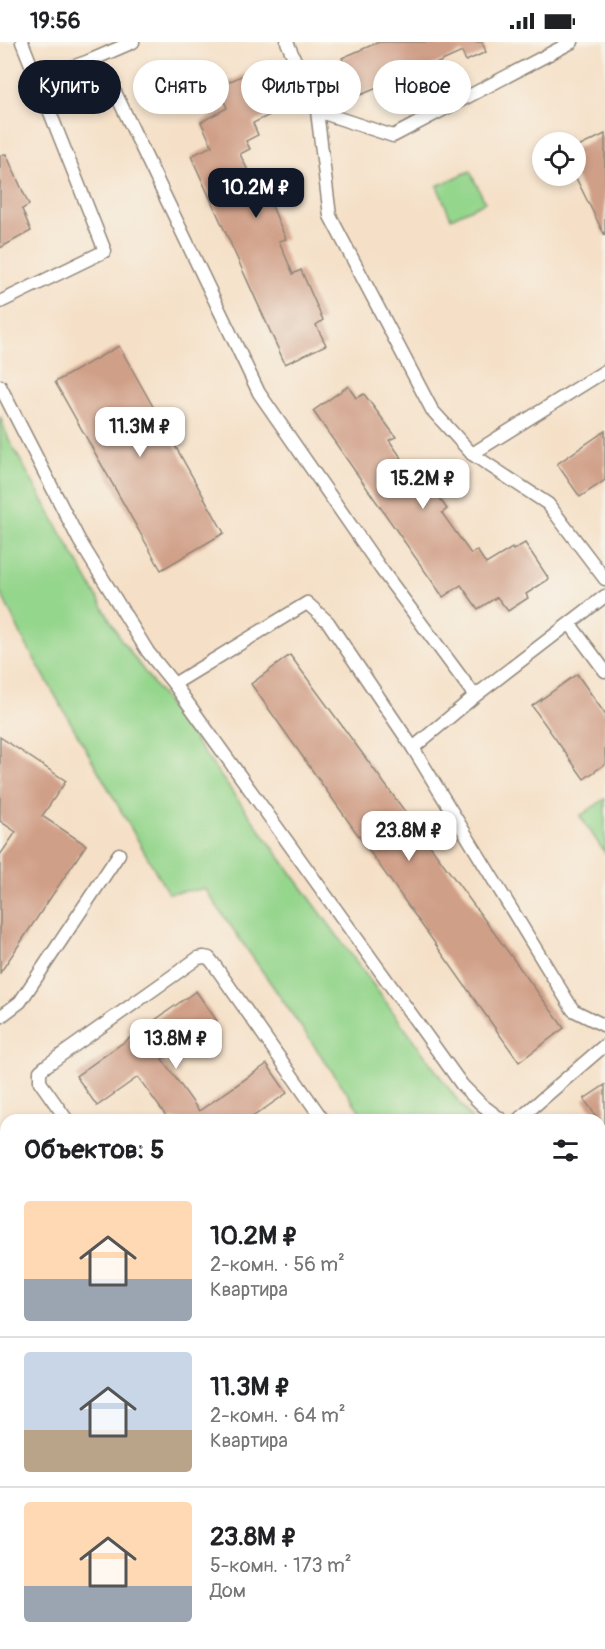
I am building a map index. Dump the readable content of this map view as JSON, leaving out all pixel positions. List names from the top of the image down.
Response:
{
  "page": {
    "status": "19:56",
    "chip": [
      "Купить",
      "Снять",
      "Фильтры",
      "Новое"
    ],
    "price": [
      "10.2M ₽",
      "11.3M ₽",
      "15.2M ₽",
      "23.8M ₽",
      "13.8M ₽"
    ],
    "heading": "Объектов: 5",
    "list": [
      {
        "name": "10.2M ₽",
        "note": "2-комн. · 56 m² · Квартира"
      },
      {
        "name": "11.3M ₽",
        "note": "2-комн. · 64 m² · Квартира"
      },
      {
        "name": "23.8M ₽",
        "note": "5-комн. · 173 m² · Дом"
      }
    ]
  }
}
